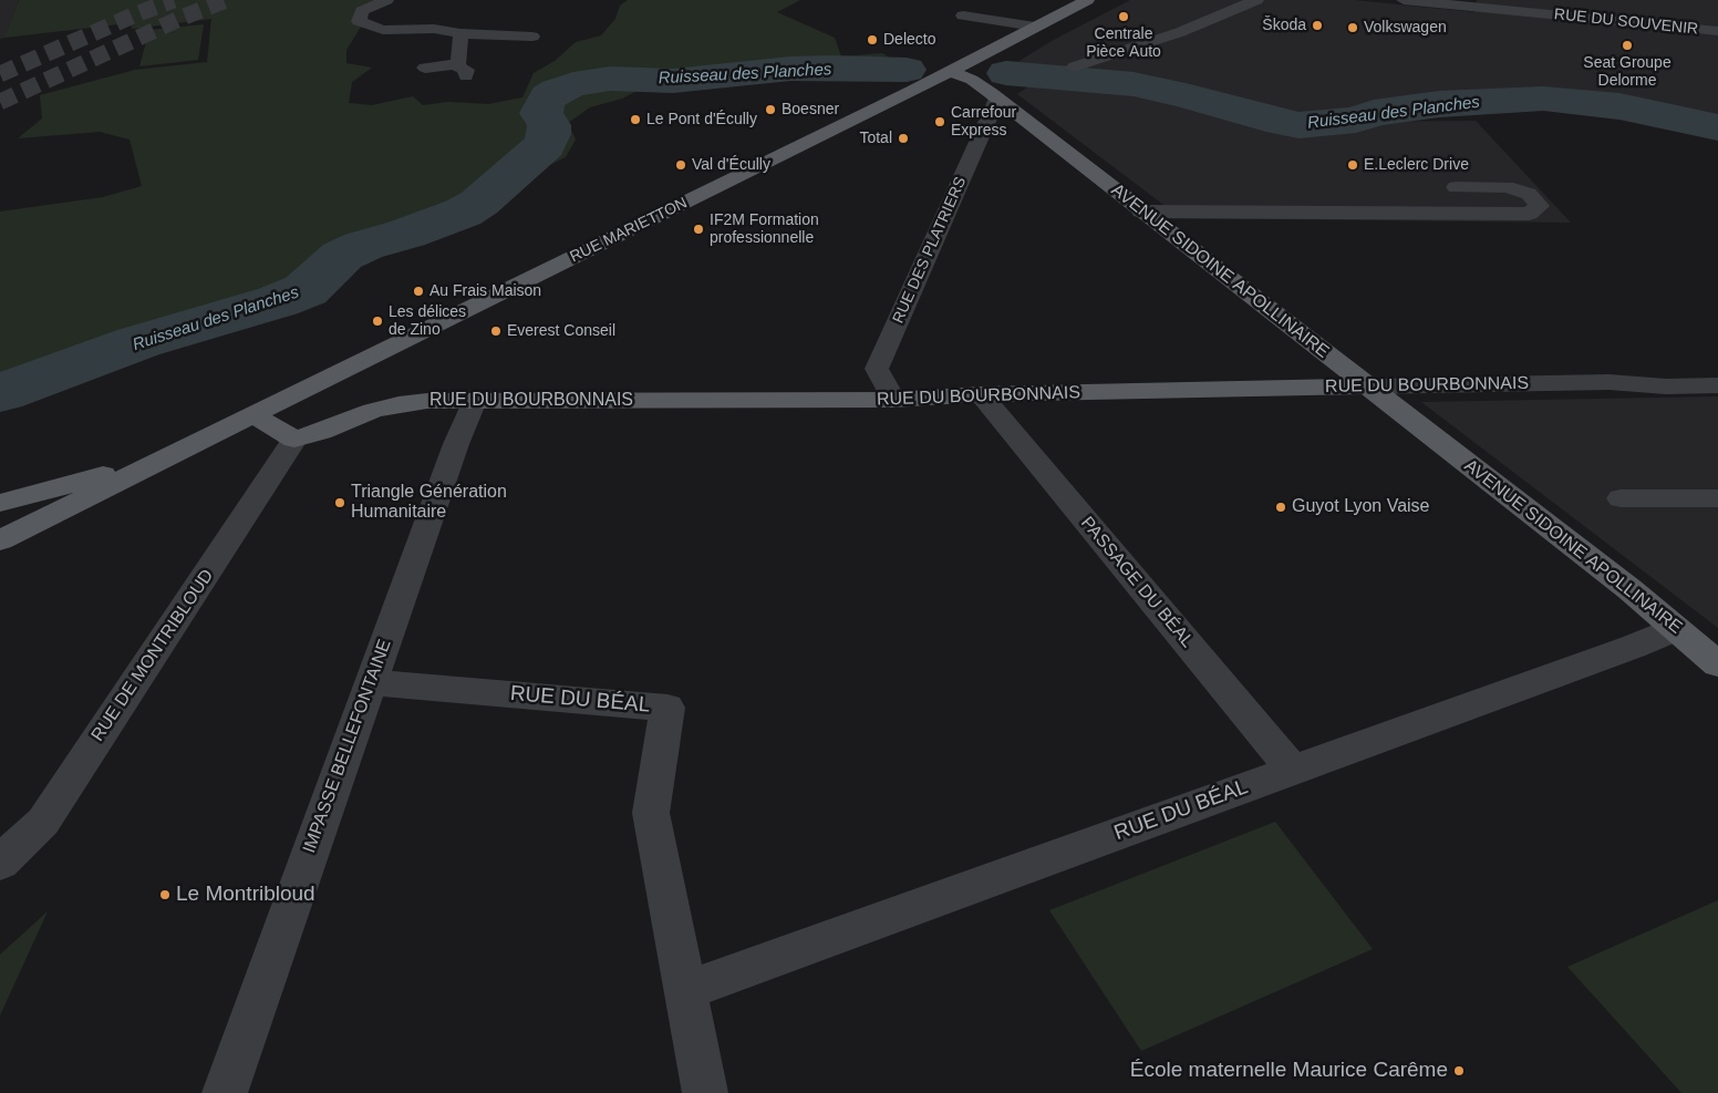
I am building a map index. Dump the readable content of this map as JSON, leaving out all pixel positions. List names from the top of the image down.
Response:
{
  "streets": {
    "main road": ["RUE MARIETTON", "AVENUE SIDOINE APOLLINAIRE", "RUE DU BOURBONNAIS"],
    "street": [
      "RUE DU SOUVENIR",
      "RUE DES PLATRIERS",
      "PASSAGE DU BÉAL",
      "RUE DE MONTRIBLOUD",
      "RUE DU BÉAL",
      "IMPASSE BELLEFONTAINE"
    ]
  },
  "crossings": [
    ["RUE MARIETTON", "AVENUE SIDOINE APOLLINAIRE"],
    ["RUE DES PLATRIERS", "AVENUE SIDOINE APOLLINAIRE"],
    ["RUE DES PLATRIERS", "RUE DU BOURBONNAIS"],
    ["AVENUE SIDOINE APOLLINAIRE", "RUE DU BOURBONNAIS"],
    ["AVENUE SIDOINE APOLLINAIRE", "RUE DU BÉAL"],
    ["RUE DU BOURBONNAIS", "PASSAGE DU BÉAL"],
    ["RUE DU BOURBONNAIS", "RUE DE MONTRIBLOUD"],
    ["RUE DU BOURBONNAIS", "IMPASSE BELLEFONTAINE"],
    ["PASSAGE DU BÉAL", "RUE DU BÉAL"],
    ["RUE DU BÉAL", "IMPASSE BELLEFONTAINE"]
  ],
  "water": ["Ruisseau des Planches"],
  "places": [
    "Centrale Pièce Auto",
    "Škoda",
    "Volkswagen",
    "Delecto",
    "Seat Groupe Delorme",
    "Boesner",
    "Le Pont d'Écully",
    "Carrefour Express",
    "Total",
    "Val d'Écully",
    "E.Leclerc Drive",
    "IF2M Formation professionnelle",
    "Au Frais Maison",
    "Les délices de Zino",
    "Everest Conseil",
    "Triangle Génération Humanitaire",
    "Guyot Lyon Vaise",
    "Le Montribloud",
    "École maternelle Maurice Carême"
  ]
}
